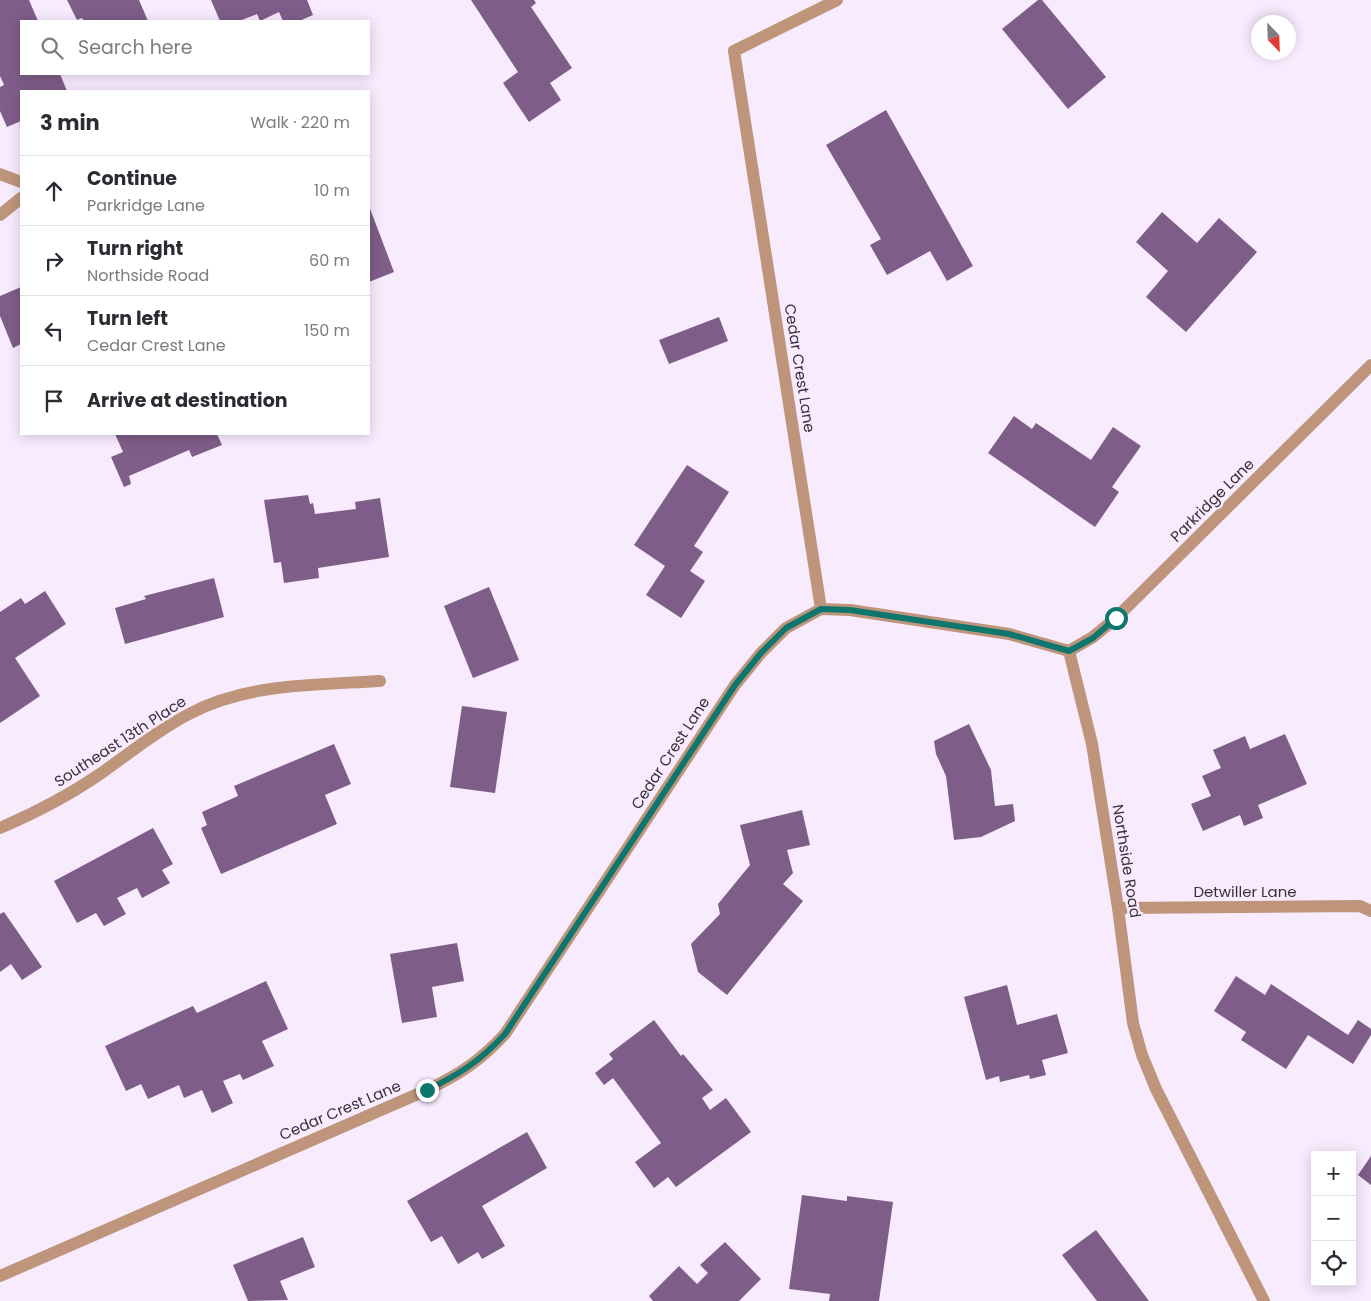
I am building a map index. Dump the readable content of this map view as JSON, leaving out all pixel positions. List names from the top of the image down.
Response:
{
  "streets": {
    "street": [
      "Cedar Crest Lane",
      "Parkridge Lane",
      "Southeast 13th Place",
      "Northside Road",
      "Detwiller Lane"
    ]
  },
  "crossings": [
    ["Parkridge Lane", "Northside Road"],
    ["Northside Road", "Detwiller Lane"]
  ],
  "north": "bottom right",
  "page": {
    "search": "Search here",
    "heading": ["3 min", "Walk · 220 m"],
    "list": [
      ["Continue", "Parkridge Lane", "10 m"],
      ["Turn right", "Northside Road", "60 m"],
      ["Turn left", "Cedar Crest Lane", "150 m"],
      "Arrive at destination"
    ],
    "map_buttons": ["+", "−"]
  }
}
